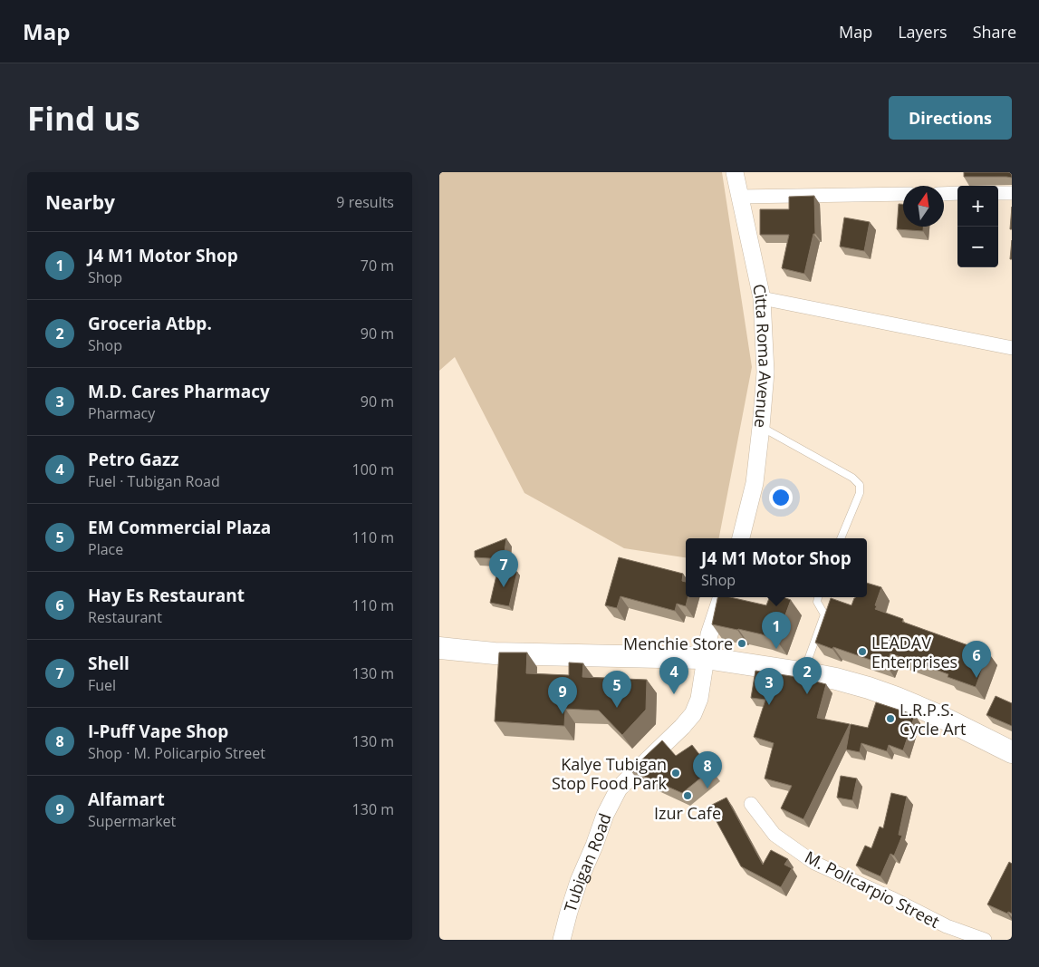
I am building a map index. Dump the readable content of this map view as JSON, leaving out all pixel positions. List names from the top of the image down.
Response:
{
  "streets": {
    "street": ["Citta Roma Avenue", "Tubigan Road", "M. Policarpio Street"]
  },
  "places": [
    "Menchie Store",
    "LEADAV Enterprises",
    "L.R.P.S. Cycle Art",
    "Kalye Tubigan Stop Food Park",
    "Izur Cafe"
  ],
  "north": "top",
  "page": {
    "header": "Map",
    "nav": ["Map", "Layers", "Share"],
    "buttons": "Directions",
    "title": "Find us",
    "heading": ["Nearby", "9 results"],
    "map_buttons": ["+", "−"],
    "list": [
      {
        "mark": "1",
        "name": "J4 M1 Motor Shop",
        "note": "Shop",
        "value": "70 m"
      },
      {
        "mark": "2",
        "name": "Groceria Atbp.",
        "note": "Shop",
        "value": "90 m"
      },
      {
        "mark": "3",
        "name": "M.D. Cares Pharmacy",
        "note": "Pharmacy",
        "value": "90 m"
      },
      {
        "mark": "4",
        "name": "Petro Gazz",
        "note": "Fuel · Tubigan Road",
        "value": "100 m"
      },
      {
        "mark": "5",
        "name": "EM Commercial Plaza",
        "note": "Place",
        "value": "110 m"
      },
      {
        "mark": "6",
        "name": "Hay Es Restaurant",
        "note": "Restaurant",
        "value": "110 m"
      },
      {
        "mark": "7",
        "name": "Shell",
        "note": "Fuel",
        "value": "130 m"
      },
      {
        "mark": "8",
        "name": "I-Puff Vape Shop",
        "note": "Shop · M. Policarpio Street",
        "value": "130 m"
      },
      {
        "mark": "9",
        "name": "Alfamart",
        "note": "Supermarket",
        "value": "130 m"
      }
    ],
    "popup": ["J4 M1 Motor Shop", "Shop"],
    "pins": [
      "7",
      "1",
      "6",
      "2",
      "4",
      "3",
      "5",
      "9",
      "8"
    ]
  }
}
